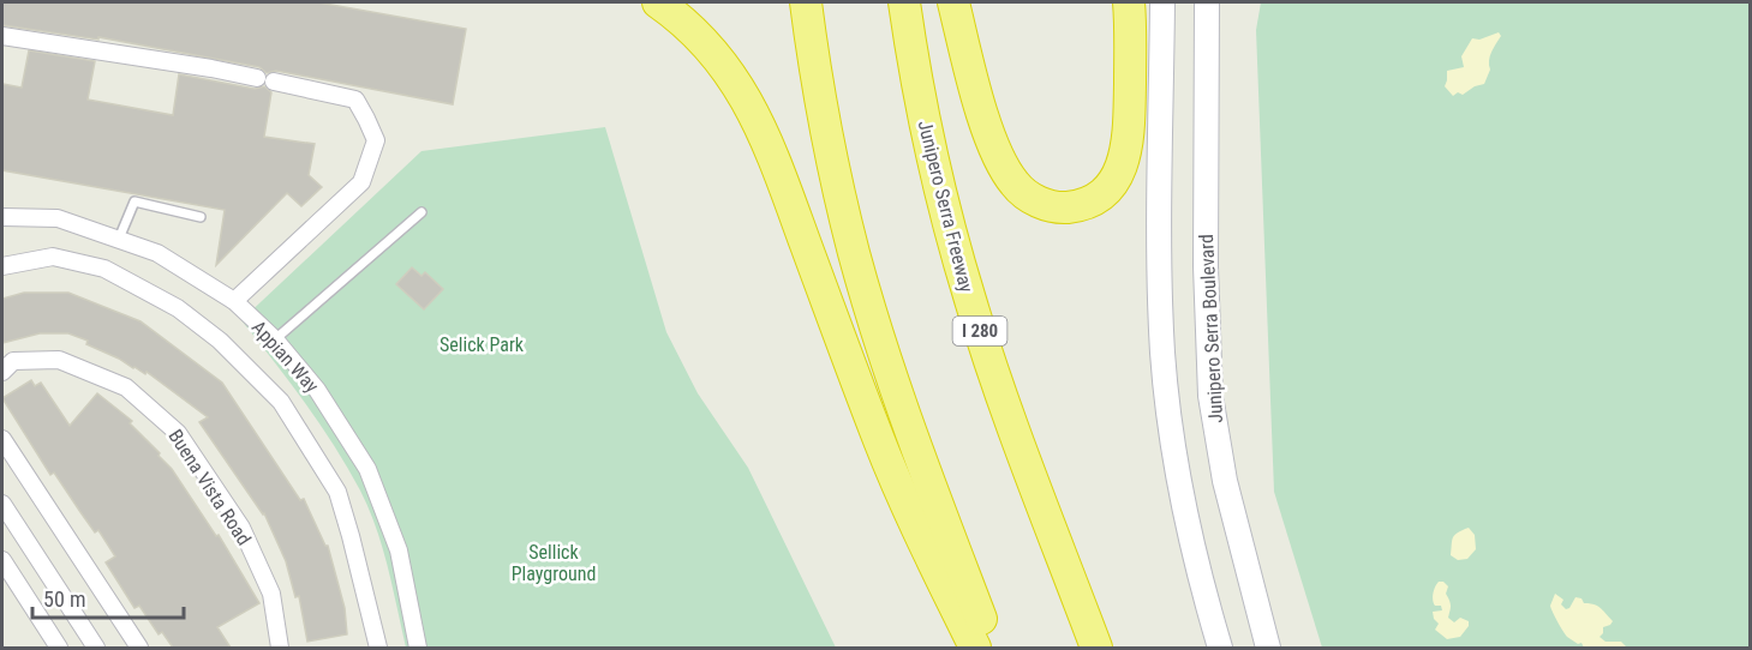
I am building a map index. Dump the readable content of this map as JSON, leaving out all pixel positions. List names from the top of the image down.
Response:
{
  "streets": {
    "highway": ["Junipero Serra Freeway", "I 280"],
    "main road": ["Junipero Serra Boulevard"],
    "street": ["Appian Way", "Buena Vista Road"]
  },
  "parks": ["Selick Park", "Sellick Playground"],
  "scale_bar": "50 m"
}
